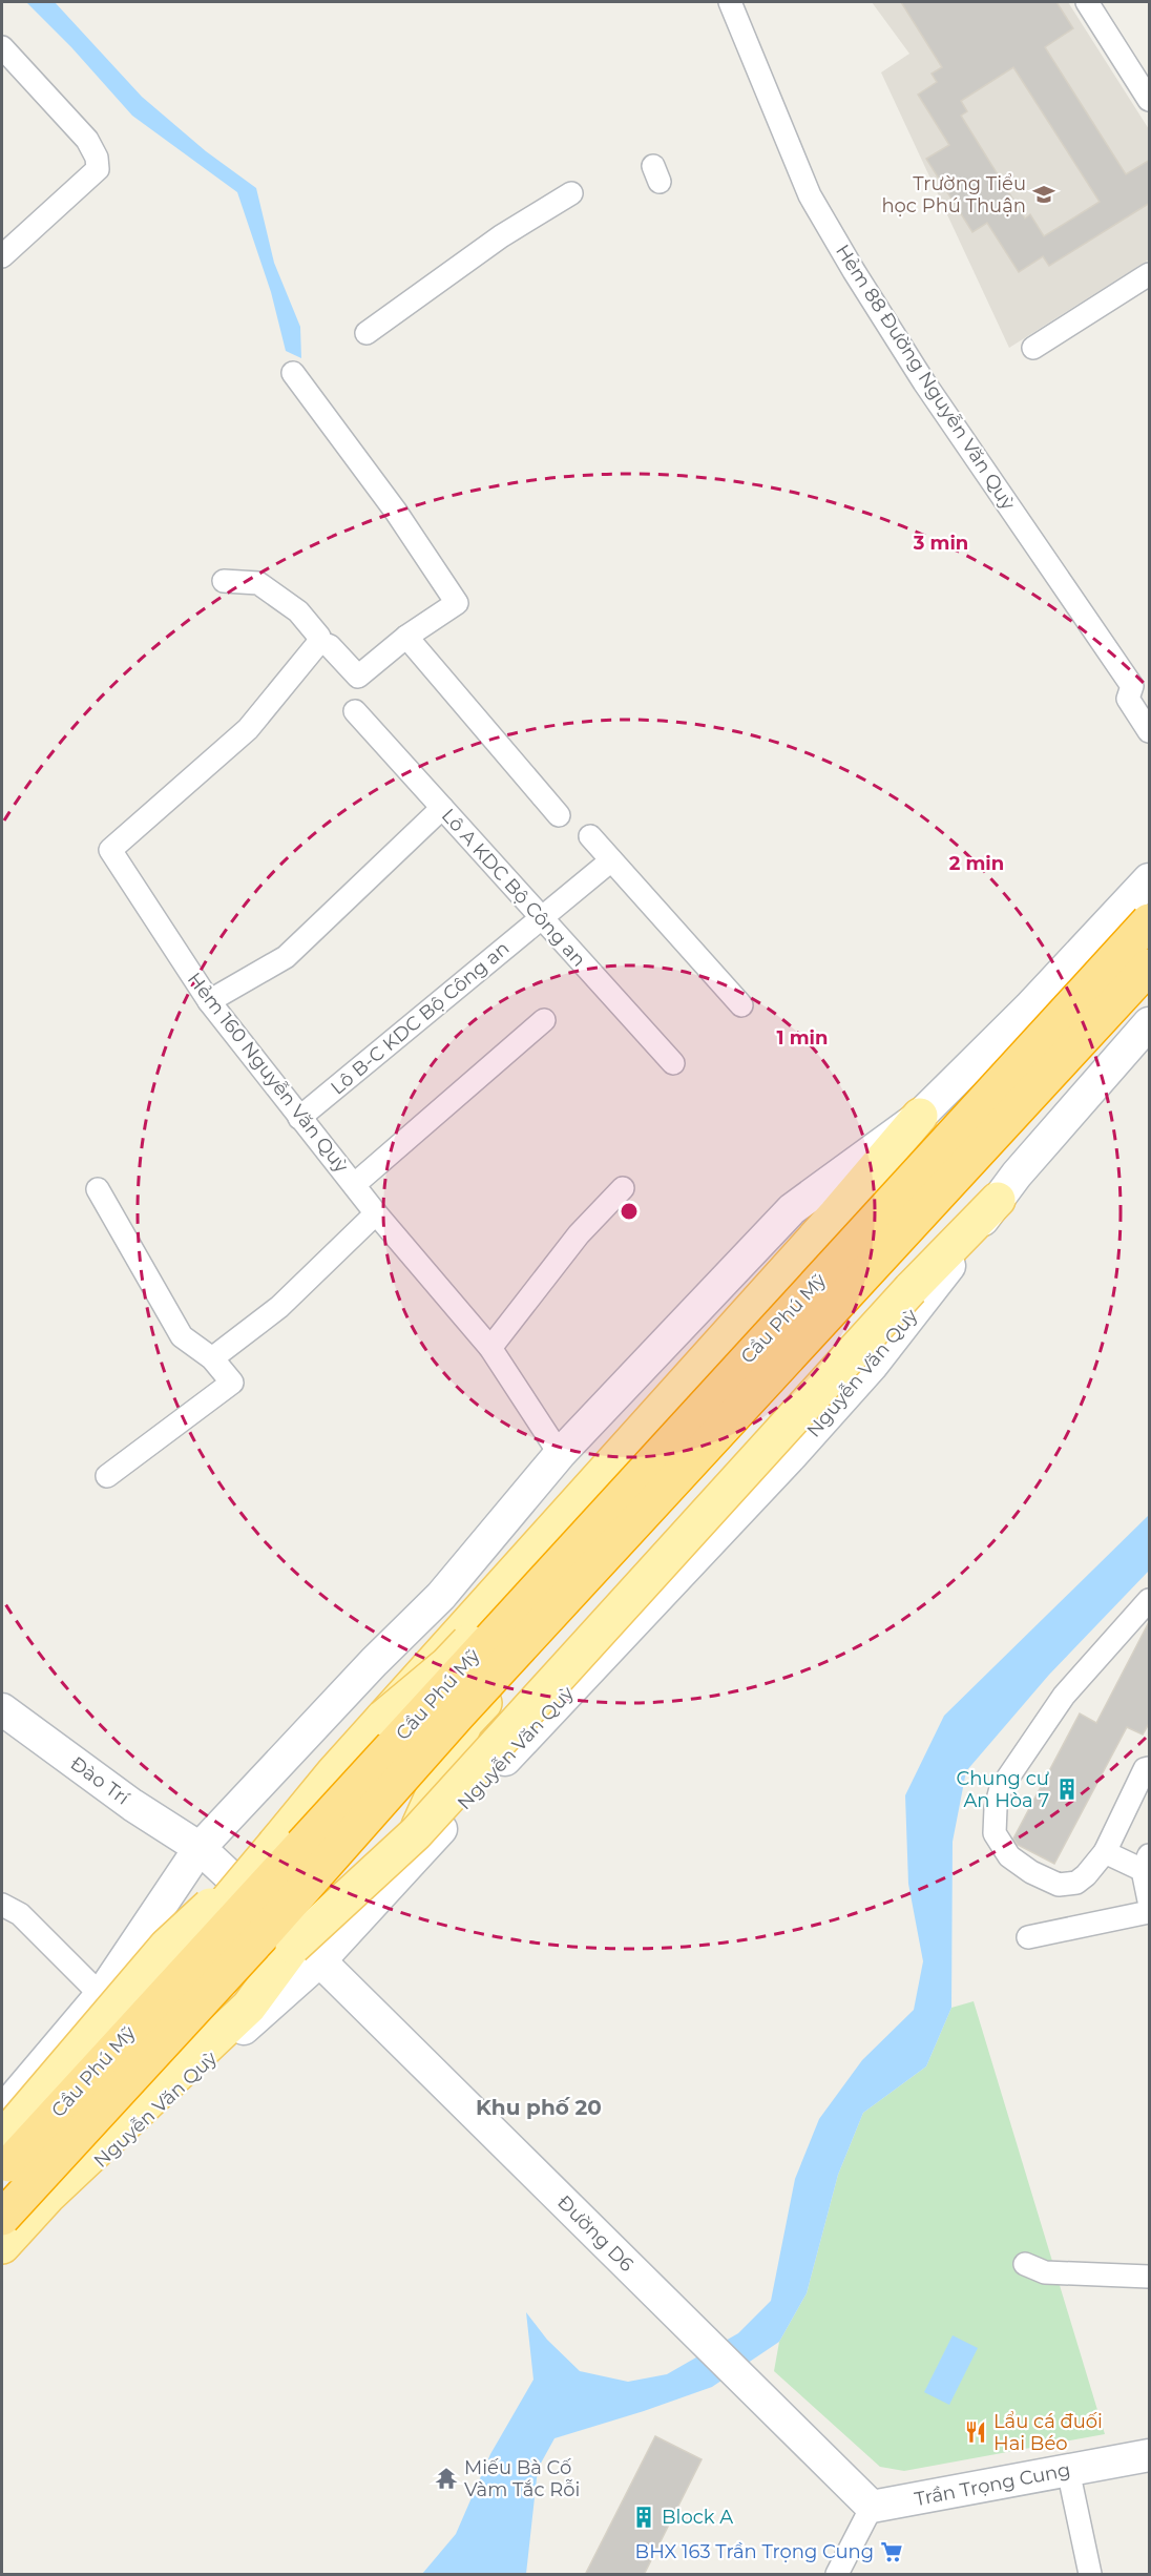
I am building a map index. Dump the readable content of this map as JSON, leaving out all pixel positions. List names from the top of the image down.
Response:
{
  "streets": {
    "highway": ["Cầu Phú Mỹ"],
    "main road": ["Nguyễn Văn Quỳ"],
    "street": [
      "Hẻm 88 Đường Nguyễn Văn Quỳ",
      "Lô A KDC Bộ Công an",
      "Lô B-C KDC Bộ Công an",
      "Hẻm 160 Nguyễn Văn Quỳ",
      "Đào Trí",
      "Đường D6",
      "Trần Trọng Cung"
    ]
  },
  "crossings": [
    ["Lô A KDC Bộ Công an", "Lô B-C KDC Bộ Công an"],
    ["Lô B-C KDC Bộ Công an", "Hẻm 160 Nguyễn Văn Quỳ"],
    ["Cầu Phú Mỹ", "Nguyễn Văn Quỳ"],
    ["Cầu Phú Mỹ", "Đào Trí"],
    ["Cầu Phú Mỹ", "Đường D6"],
    ["Nguyễn Văn Quỳ", "Đào Trí"],
    ["Nguyễn Văn Quỳ", "Đường D6"],
    ["Đào Trí", "Đường D6"],
    ["Đường D6", "Trần Trọng Cung"]
  ],
  "districts": ["Khu phố 20"],
  "places": {
    "school or university": ["Trường Tiểu học Phú Thuận"],
    "building": ["Chung cư An Hòa 7", "Block A"],
    "restaurant": ["Lẩu cá đuối Hai Béo"],
    "temple": ["Miếu Bà Cố Vàm Tắc Rỗi"],
    "supermarket": ["BHX 163 Trần Trọng Cung"]
  },
  "rings": ["3 min", "2 min", "1 min"]
}
